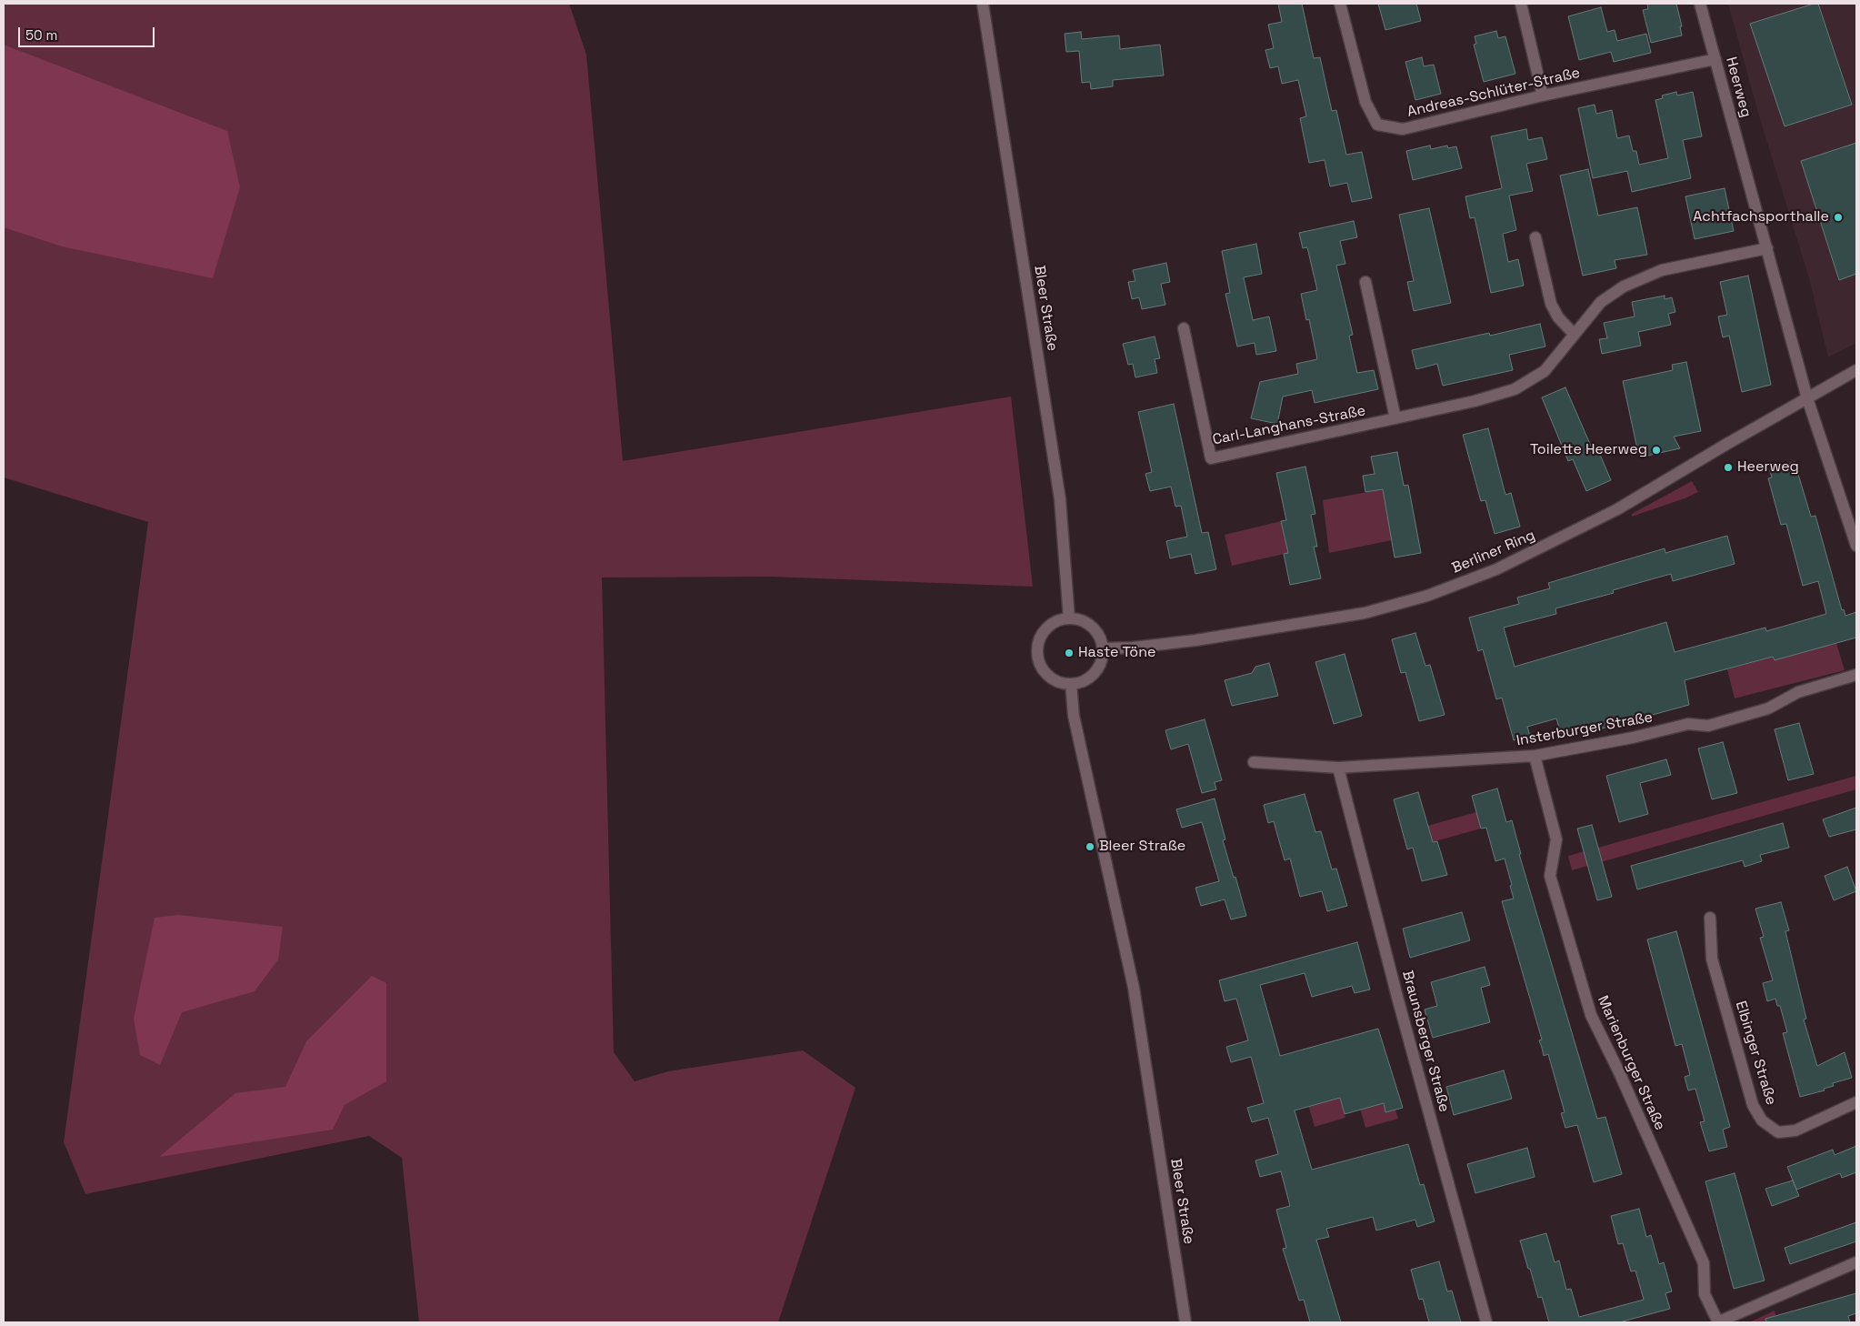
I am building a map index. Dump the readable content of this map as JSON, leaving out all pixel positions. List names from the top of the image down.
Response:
{
  "streets": {
    "street": [
      "Heerweg",
      "Andreas-Schlüter-Straße",
      "Bleer Straße",
      "Carl-Langhans-Straße",
      "Berliner Ring",
      "Insterburger Straße",
      "Braunsberger Straße",
      "Elbinger Straße",
      "Marienburger Straße"
    ]
  },
  "crossings": [
    ["Heerweg", "Andreas-Schlüter-Straße"],
    ["Heerweg", "Carl-Langhans-Straße"],
    ["Heerweg", "Berliner Ring"],
    ["Bleer Straße", "Berliner Ring"],
    ["Insterburger Straße", "Braunsberger Straße"],
    ["Insterburger Straße", "Marienburger Straße"]
  ],
  "places": [
    "Achtfachsporthalle",
    "Toilette Heerweg",
    "Heerweg",
    "Haste Töne",
    "Bleer Straße"
  ],
  "scale_bar": "50 m"
}
